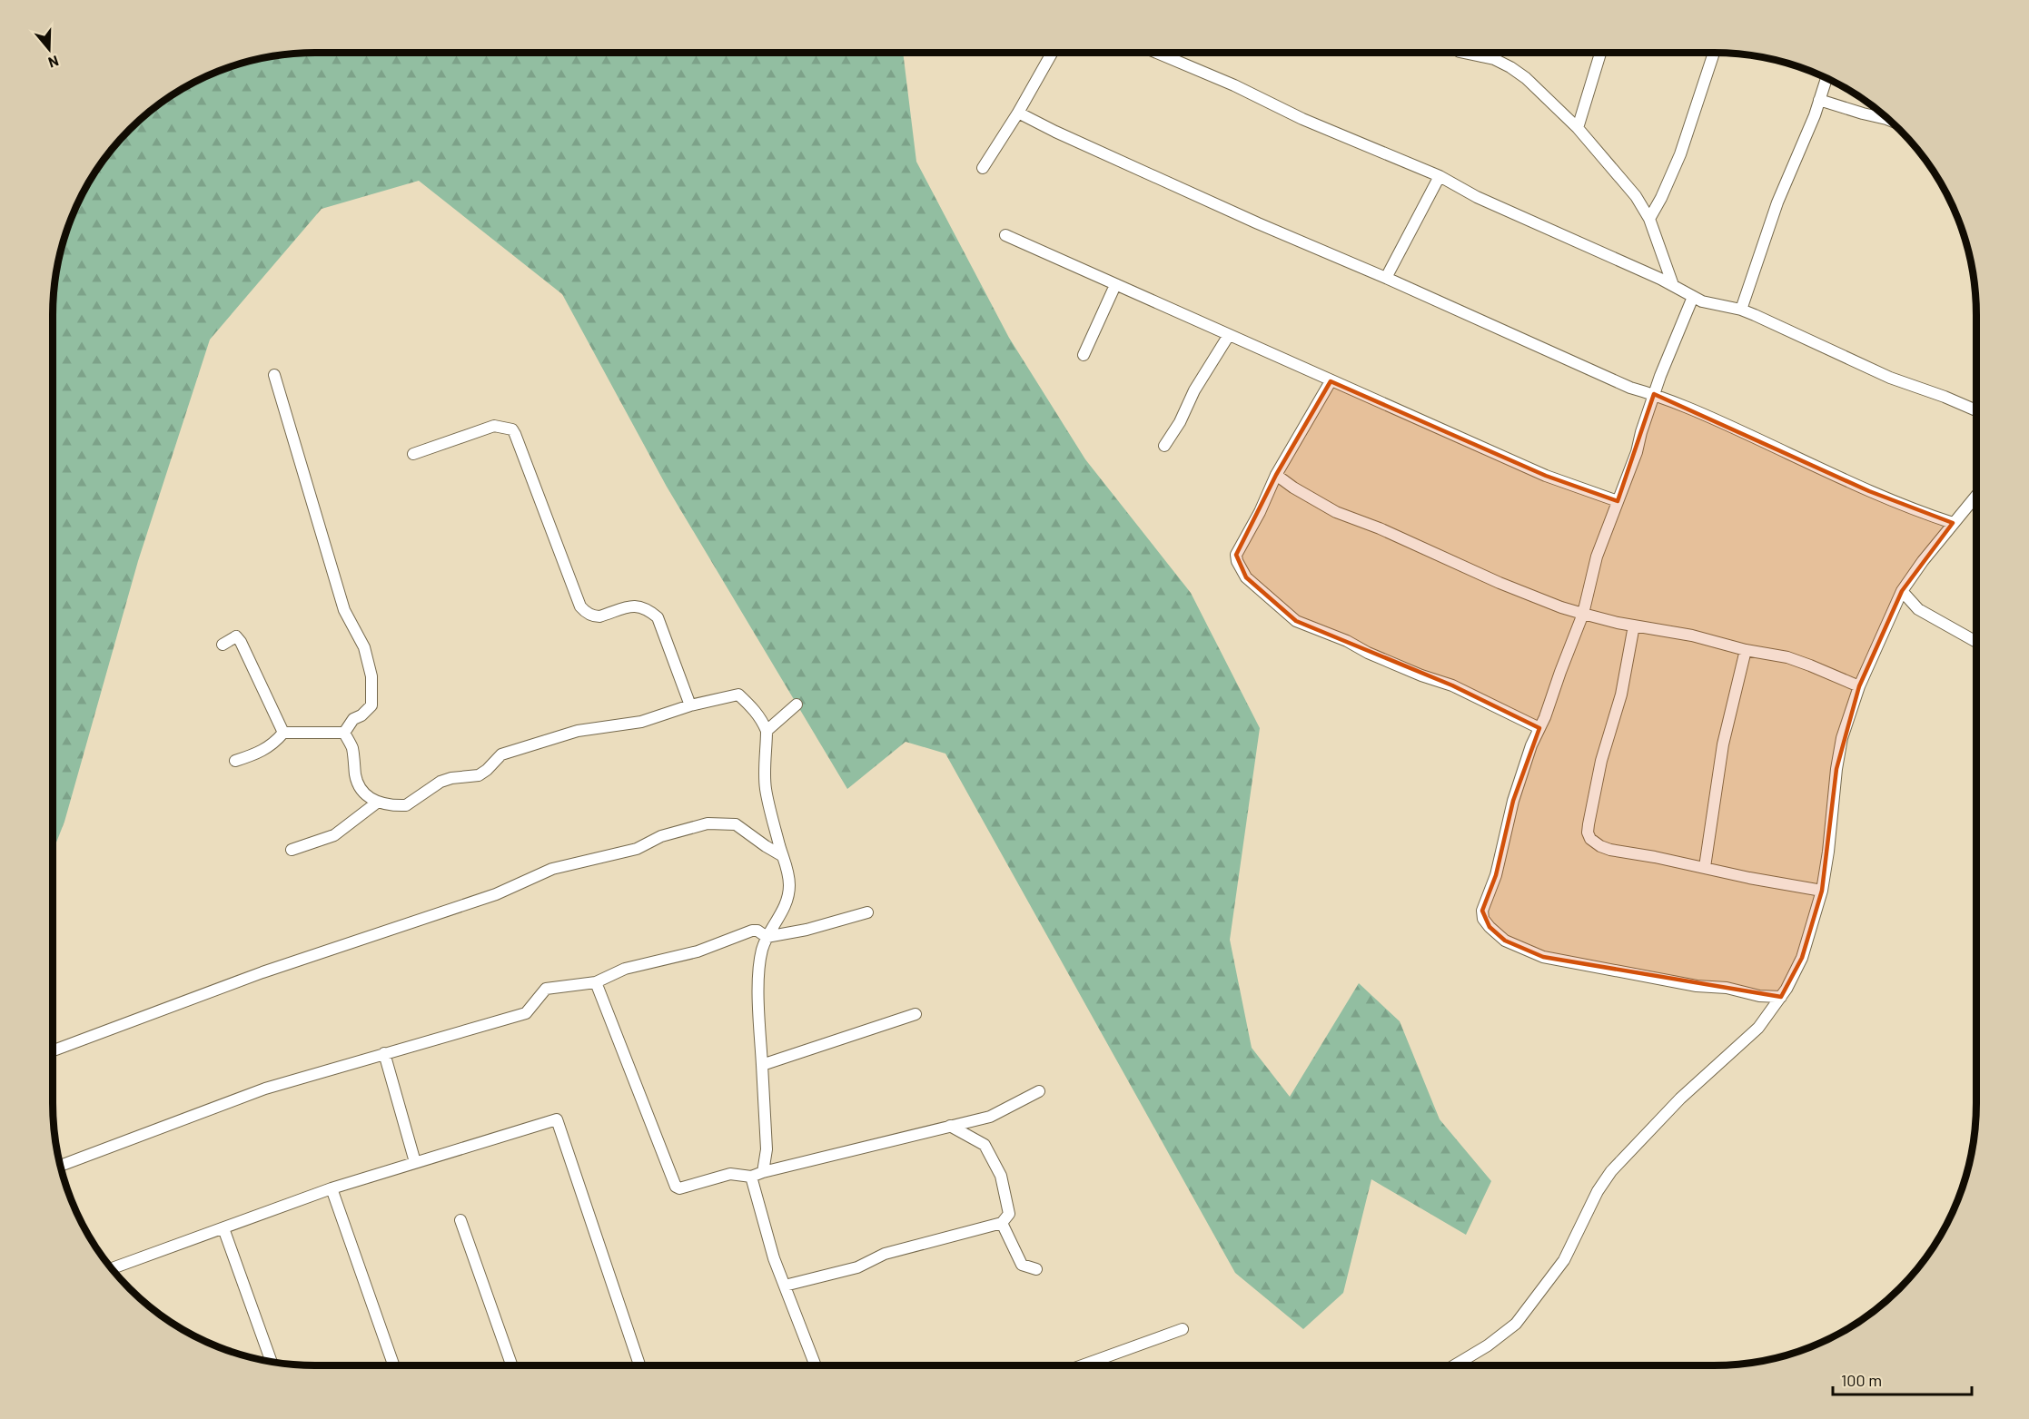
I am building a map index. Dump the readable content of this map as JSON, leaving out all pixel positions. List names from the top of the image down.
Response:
{
  "scale_bar": "100 m",
  "north": "bottom"
}
